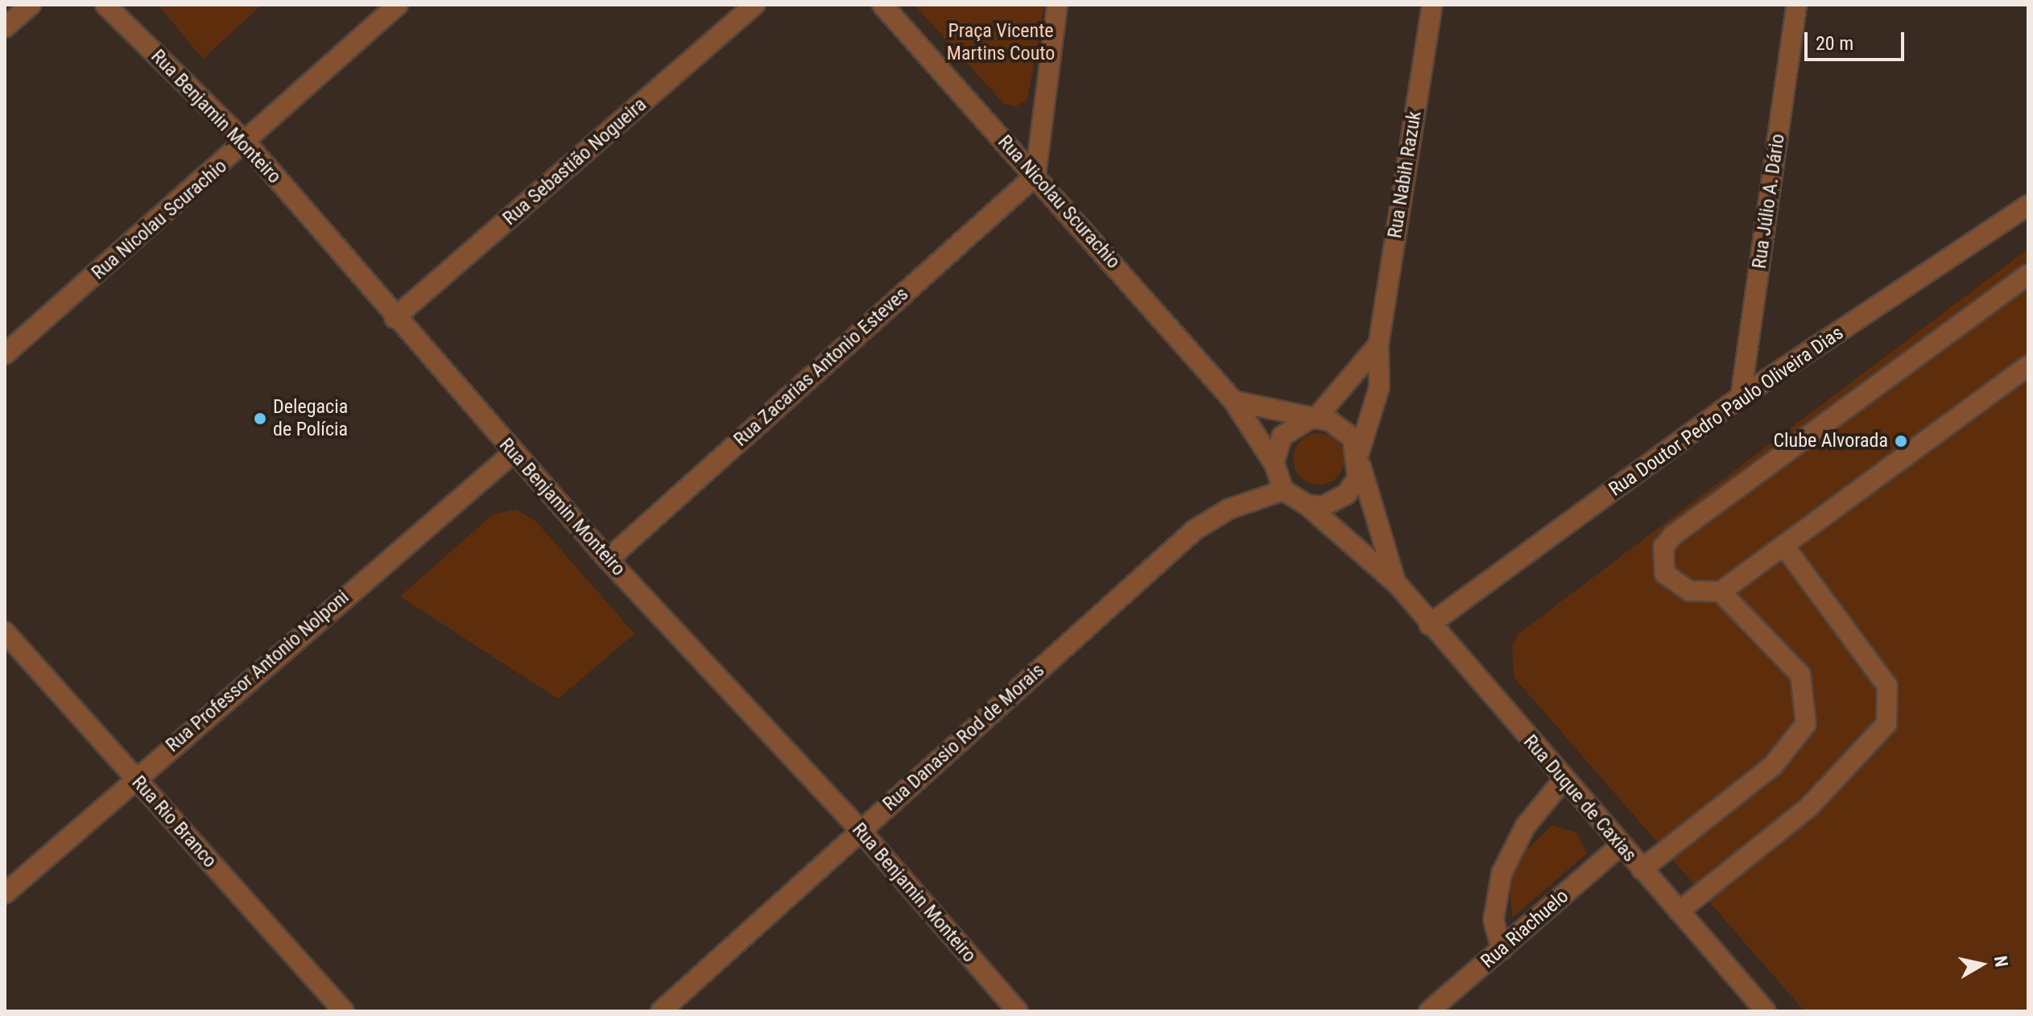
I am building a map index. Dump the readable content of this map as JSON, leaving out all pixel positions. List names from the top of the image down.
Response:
{
  "streets": {
    "street": [
      "Rua Benjamin Monteiro",
      "Rua Sebastião Nogueira",
      "Rua Nabih Razuk",
      "Rua Júlio A. Dário",
      "Rua Nicolau Scurachio",
      "Rua Zacarias Antonio Esteves",
      "Rua Doutor Pedro Paulo Oliveira Dias",
      "Rua Professor Antonio Nolponi",
      "Rua Danasio Rod de Morais",
      "Rua Duque de Caxias",
      "Rua Rio Branco",
      "Rua Riachuelo"
    ]
  },
  "crossings": [
    ["Rua Benjamin Monteiro", "Rua Sebastião Nogueira"],
    ["Rua Benjamin Monteiro", "Rua Nicolau Scurachio"],
    ["Rua Benjamin Monteiro", "Rua Zacarias Antonio Esteves"],
    ["Rua Benjamin Monteiro", "Rua Professor Antonio Nolponi"],
    ["Rua Benjamin Monteiro", "Rua Danasio Rod de Morais"],
    ["Rua Nabih Razuk", "Rua Nicolau Scurachio"],
    ["Rua Nabih Razuk", "Rua Danasio Rod de Morais"],
    ["Rua Nabih Razuk", "Rua Duque de Caxias"],
    ["Rua Júlio A. Dário", "Rua Doutor Pedro Paulo Oliveira Dias"],
    ["Rua Nicolau Scurachio", "Rua Zacarias Antonio Esteves"],
    ["Rua Nicolau Scurachio", "Rua Danasio Rod de Morais"],
    ["Rua Nicolau Scurachio", "Rua Duque de Caxias"],
    ["Rua Doutor Pedro Paulo Oliveira Dias", "Rua Duque de Caxias"],
    ["Rua Professor Antonio Nolponi", "Rua Rio Branco"],
    ["Rua Danasio Rod de Morais", "Rua Duque de Caxias"],
    ["Rua Duque de Caxias", "Rua Riachuelo"]
  ],
  "parks": ["Praça Vicente Martins Couto"],
  "places": ["Delegacia de Polícia", "Clube Alvorada"],
  "scale_bar": "20 m",
  "north": "right"
}
